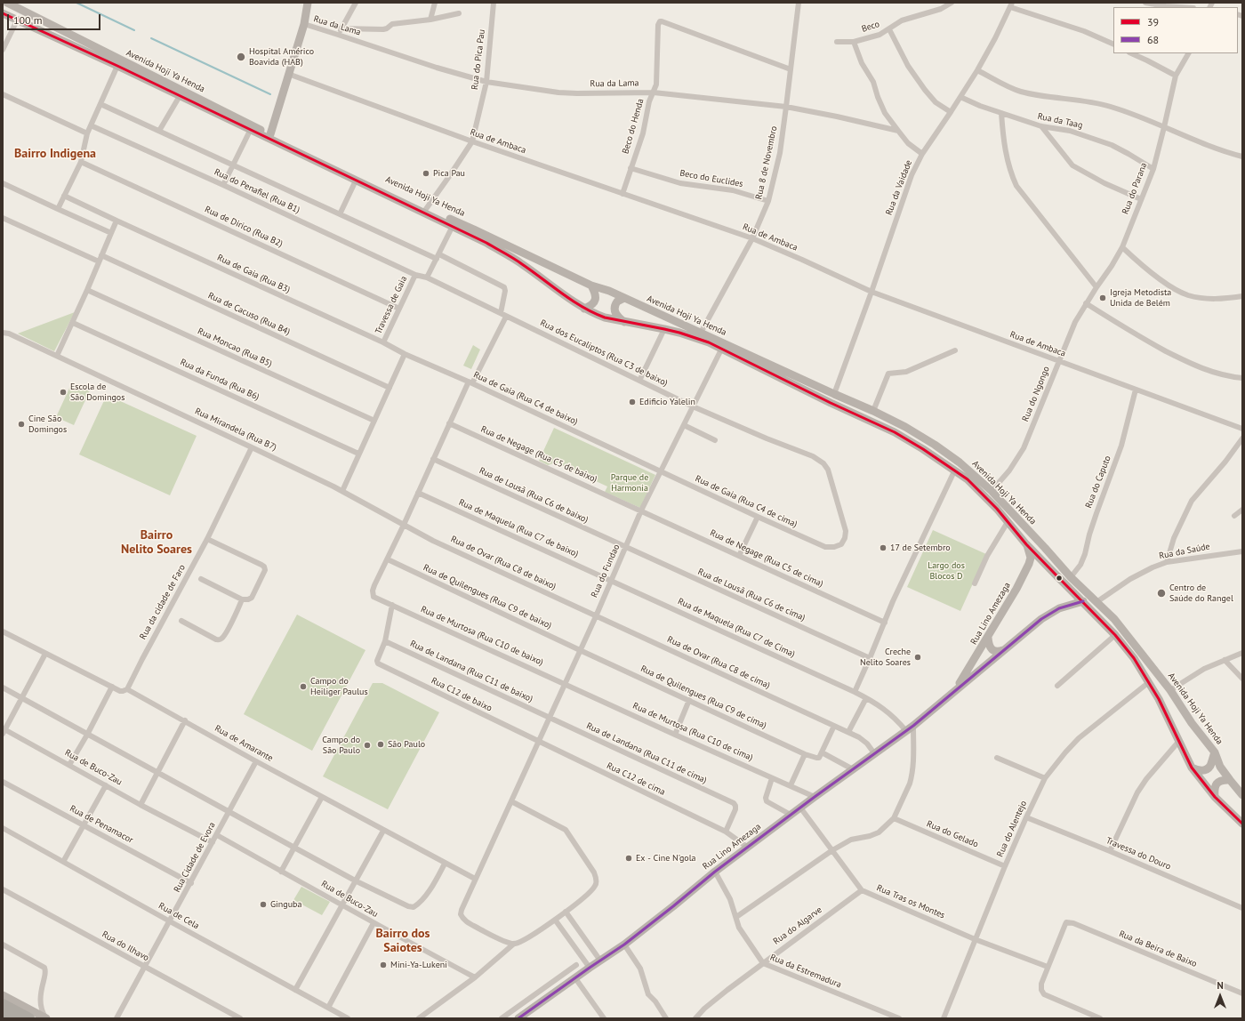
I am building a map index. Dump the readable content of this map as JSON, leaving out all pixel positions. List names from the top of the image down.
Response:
{
  "streets": {
    "main road": ["Avenida Hoji Ya Henda", "Rua Lino Amezaga"],
    "street": [
      "Rua da Lama",
      "Beco",
      "Rua do Pica Pau",
      "Rua da Taag",
      "Beco do Henda",
      "Rua de Ambaca",
      "Rua 8 de Novembro",
      "Beco do Euclides",
      "Rua da Vaidade",
      "Rua do Parana",
      "Rua do Penafiel (Rua B1)",
      "Rua de Dirico (Rua B2)",
      "Rua de Gaia (Rua B3)",
      "Travessa de Gaia",
      "Rua de Cacuso (Rua B4)",
      "Rua Moncao (Rua B5)",
      "Rua dos Eucaliptos (Rua C3 de baixo)",
      "Rua da Funda (Rua B6)",
      "Rua do Ngongo",
      "Rua de Gaia (Rua C4 de baixo)",
      "Rua Mirandela (Rua B7)",
      "Rua de Negage (Rua C5 de baixo)",
      "Rua do Caputo",
      "Rua de Lousã (Rua C6 de baixo)",
      "Rua de Gaia (Rua C4 de cima)",
      "Rua de Maquela (Rua C7 de baixo)",
      "Rua da Saúde",
      "Rua de Negage (Rua C5 de cima)",
      "Rua de Ovar (Rua C8 de baixo)",
      "Rua do Fundao",
      "Rua de Lousã (Rua C6 de cima)",
      "Rua de Quilengues (Rua C9 de baixo)",
      "Rua da cidade de Faro",
      "Rua de Maquela (Rua C7 de Cima)",
      "Rua de Murtosa (Rua C10 de baixo)",
      "Rua de Ovar (Rua C8 de cima)",
      "Rua de Landana (Rua C11 de baixo)",
      "Rua C12 de baixo",
      "Rua de Quilengues (Rua C9 de cima)",
      "Rua de Murtosa (Rua C10 de cima)",
      "Rua de Amarante",
      "Rua de Landana (Rua C11 de cima)",
      "Rua de Buco-Zau",
      "Rua C12 de cima",
      "Rua de Penamacor",
      "Rua do Alentejo",
      "Rua do Gelado",
      "Travessa do Douro",
      "Rua Cidade de Evora",
      "Rua Tras os Montes",
      "Rua de Cela",
      "Rua do Algarve",
      "Rua do Ilhavo",
      "Rua da Beira de Baixo",
      "Rua da Estremadura"
    ]
  },
  "crossings": [
    ["Rua da Lama", "Beco"],
    ["Rua da Lama", "Rua do Pica Pau"],
    ["Rua da Lama", "Beco do Henda"],
    ["Rua da Lama", "Rua 8 de Novembro"],
    ["Beco", "Rua da Vaidade"],
    ["Rua do Pica Pau", "Avenida Hoji Ya Henda"],
    ["Rua do Pica Pau", "Rua de Ambaca"],
    ["Avenida Hoji Ya Henda", "Rua 8 de Novembro"],
    ["Avenida Hoji Ya Henda", "Rua da Vaidade"],
    ["Avenida Hoji Ya Henda", "Rua do Ngongo"],
    ["Avenida Hoji Ya Henda", "Rua do Caputo"],
    ["Avenida Hoji Ya Henda", "Rua da Saúde"],
    ["Avenida Hoji Ya Henda", "Rua do Fundao"],
    ["Avenida Hoji Ya Henda", "Rua Lino Amezaga"],
    ["Avenida Hoji Ya Henda", "Rua do Alentejo"],
    ["Rua da Taag", "Rua da Vaidade"],
    ["Rua da Taag", "Rua do Parana"],
    ["Beco do Henda", "Rua de Ambaca"],
    ["Beco do Henda", "Rua 8 de Novembro"],
    ["Beco do Henda", "Beco do Euclides"],
    ["Rua de Ambaca", "Rua 8 de Novembro"],
    ["Rua de Ambaca", "Rua da Vaidade"],
    ["Rua de Ambaca", "Rua do Ngongo"],
    ["Rua de Ambaca", "Rua do Caputo"],
    ["Rua 8 de Novembro", "Beco do Euclides"],
    ["Rua do Parana", "Rua do Ngongo"],
    ["Rua do Penafiel (Rua B1)", "Travessa de Gaia"],
    ["Rua do Penafiel (Rua B1)", "Rua dos Eucaliptos (Rua C3 de baixo)"],
    ["Rua de Dirico (Rua B2)", "Travessa de Gaia"],
    ["Rua de Gaia (Rua B3)", "Travessa de Gaia"],
    ["Rua de Gaia (Rua B3)", "Rua de Gaia (Rua C4 de baixo)"],
    ["Travessa de Gaia", "Rua de Gaia (Rua C4 de baixo)"],
    ["Rua dos Eucaliptos (Rua C3 de baixo)", "Rua de Gaia (Rua C4 de cima)"],
    ["Rua dos Eucaliptos (Rua C3 de baixo)", "Rua do Fundao"],
    ["Rua de Gaia (Rua C4 de baixo)", "Rua de Gaia (Rua C4 de cima)"],
    ["Rua de Gaia (Rua C4 de baixo)", "Rua do Fundao"],
    ["Rua Mirandela (Rua B7)", "Rua de Ovar (Rua C8 de baixo)"],
    ["Rua Mirandela (Rua B7)", "Rua da cidade de Faro"],
    ["Rua de Negage (Rua C5 de baixo)", "Rua de Negage (Rua C5 de cima)"],
    ["Rua de Negage (Rua C5 de baixo)", "Rua do Fundao"],
    ["Rua de Lousã (Rua C6 de baixo)", "Rua do Fundao"],
    ["Rua de Lousã (Rua C6 de baixo)", "Rua de Lousã (Rua C6 de cima)"],
    ["Rua de Gaia (Rua C4 de cima)", "Rua do Fundao"],
    ["Rua de Maquela (Rua C7 de baixo)", "Rua do Fundao"],
    ["Rua de Maquela (Rua C7 de baixo)", "Rua de Maquela (Rua C7 de Cima)"],
    ["Rua de Negage (Rua C5 de cima)", "Rua do Fundao"],
    ["Rua de Ovar (Rua C8 de baixo)", "Rua do Fundao"],
    ["Rua de Ovar (Rua C8 de baixo)", "Rua de Ovar (Rua C8 de cima)"],
    ["Rua do Fundao", "Rua de Lousã (Rua C6 de cima)"],
    ["Rua do Fundao", "Rua de Quilengues (Rua C9 de baixo)"],
    ["Rua do Fundao", "Rua de Maquela (Rua C7 de Cima)"],
    ["Rua do Fundao", "Rua de Murtosa (Rua C10 de baixo)"],
    ["Rua do Fundao", "Rua de Ovar (Rua C8 de cima)"],
    ["Rua do Fundao", "Rua de Landana (Rua C11 de baixo)"],
    ["Rua do Fundao", "Rua C12 de baixo"],
    ["Rua do Fundao", "Rua de Quilengues (Rua C9 de cima)"],
    ["Rua do Fundao", "Rua de Murtosa (Rua C10 de cima)"],
    ["Rua do Fundao", "Rua de Amarante"],
    ["Rua do Fundao", "Rua de Landana (Rua C11 de cima)"],
    ["Rua do Fundao", "Rua C12 de cima"],
    ["Rua de Quilengues (Rua C9 de baixo)", "Rua de Murtosa (Rua C10 de baixo)"],
    ["Rua de Quilengues (Rua C9 de baixo)", "Rua de Quilengues (Rua C9 de cima)"],
    ["Rua da cidade de Faro", "Rua de Amarante"],
    ["Rua Lino Amezaga", "Rua de Maquela (Rua C7 de Cima)"],
    ["Rua Lino Amezaga", "Rua de Ovar (Rua C8 de cima)"],
    ["Rua Lino Amezaga", "Rua de Quilengues (Rua C9 de cima)"],
    ["Rua Lino Amezaga", "Rua de Murtosa (Rua C10 de cima)"],
    ["Rua Lino Amezaga", "Rua C12 de cima"],
    ["Rua Lino Amezaga", "Rua da Estremadura"],
    ["Rua de Murtosa (Rua C10 de baixo)", "Rua de Murtosa (Rua C10 de cima)"],
    ["Rua de Landana (Rua C11 de baixo)", "Rua C12 de baixo"],
    ["Rua de Landana (Rua C11 de baixo)", "Rua de Landana (Rua C11 de cima)"],
    ["Rua C12 de baixo", "Rua C12 de cima"],
    ["Rua de Amarante", "Rua Cidade de Evora"],
    ["Rua de Landana (Rua C11 de cima)", "Rua C12 de cima"],
    ["Rua de Buco-Zau", "Rua Cidade de Evora"],
    ["Rua de Penamacor", "Rua Cidade de Evora"],
    ["Rua do Alentejo", "Rua do Gelado"],
    ["Rua do Alentejo", "Travessa do Douro"],
    ["Rua do Alentejo", "Rua Tras os Montes"],
    ["Rua Cidade de Evora", "Rua de Cela"],
    ["Rua Cidade de Evora", "Rua do Ilhavo"],
    ["Rua Tras os Montes", "Rua do Algarve"],
    ["Rua Tras os Montes", "Rua da Beira de Baixo"],
    ["Rua do Algarve", "Rua da Estremadura"]
  ],
  "districts": ["Bairro Indigena", "Bairro Nelito Soares", "Bairro dos Saiotes"],
  "parks": ["Parque de Harmonia", "Largo dos Blocos D"],
  "places": [
    "Hospital Américo Boavida (HAB)",
    "Pica Pau",
    "Igreja Metodista Unida de Belém",
    "Escola de São Domingos",
    "Edificio Yalelin",
    "Cine São Domingos",
    "17 de Setembro",
    "Centro de Saúde do Rangel",
    "Creche Nelito Soares",
    "Campo do Heiliger Paulus",
    "São Paulo",
    "Campo do São Paulo",
    "Ex - Cine N'gola",
    "Ginguba",
    "Mini-Ya-Lukeni"
  ],
  "lines": ["transit line 39", "transit line 68"],
  "legend": ["39", "68"],
  "scale_bar": "100 m",
  "north": "top"
}
